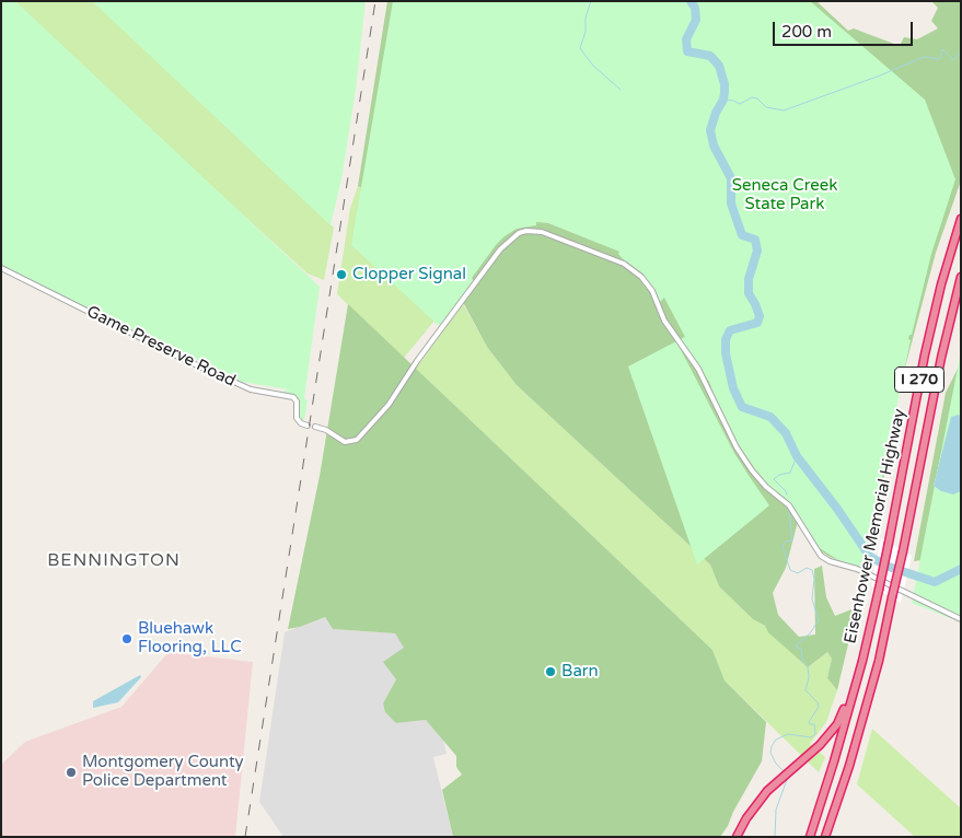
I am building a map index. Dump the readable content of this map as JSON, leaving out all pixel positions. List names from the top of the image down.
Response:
{
  "streets": {
    "highway": ["I 270", "Eisenhower Memorial Highway"],
    "street": ["Game Preserve Road"]
  },
  "districts": ["BENNINGTON"],
  "parks": ["Seneca Creek State Park"],
  "places": [
    "Clopper Signal",
    "Bluehawk Flooring, LLC",
    "Barn",
    "Montgomery County Police Department"
  ],
  "scale_bar": "200 m"
}
